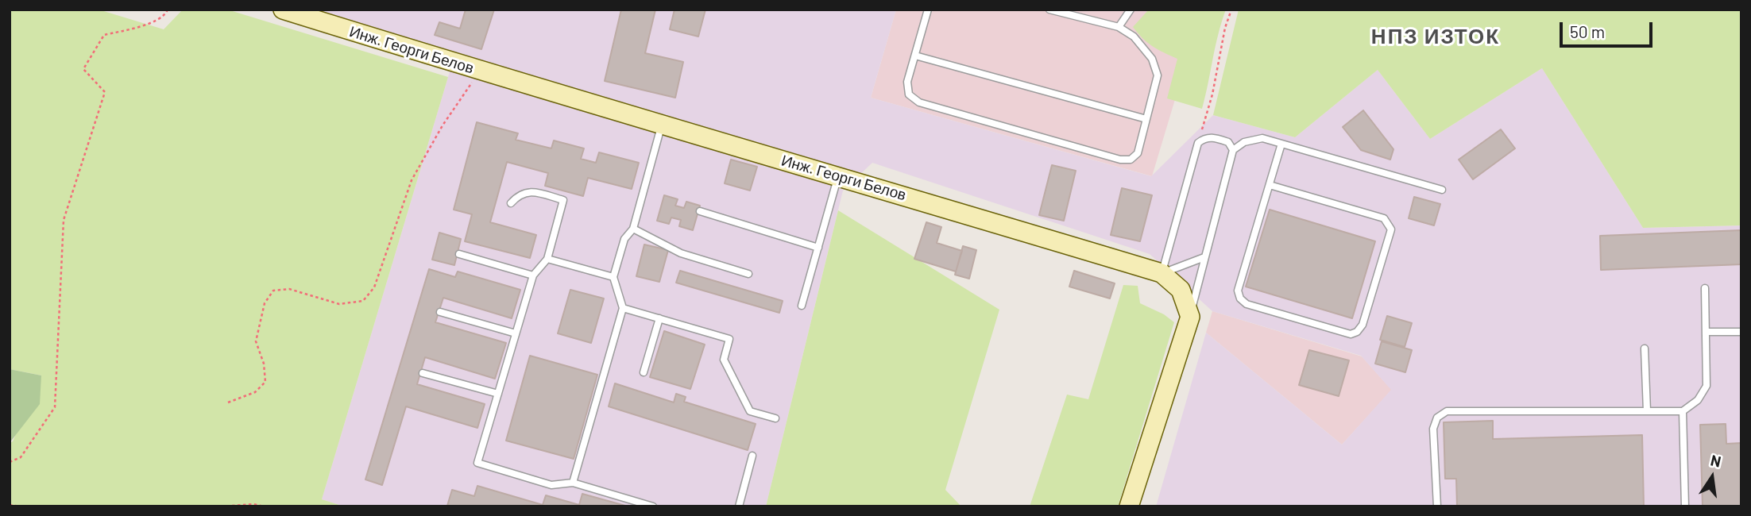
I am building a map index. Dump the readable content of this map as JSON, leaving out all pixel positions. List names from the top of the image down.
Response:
{
  "streets": {
    "street": ["Инж. Георги Белов"]
  },
  "districts": ["НПЗ ИЗТОК"],
  "scale_bar": "50 m",
  "north": "top"
}
